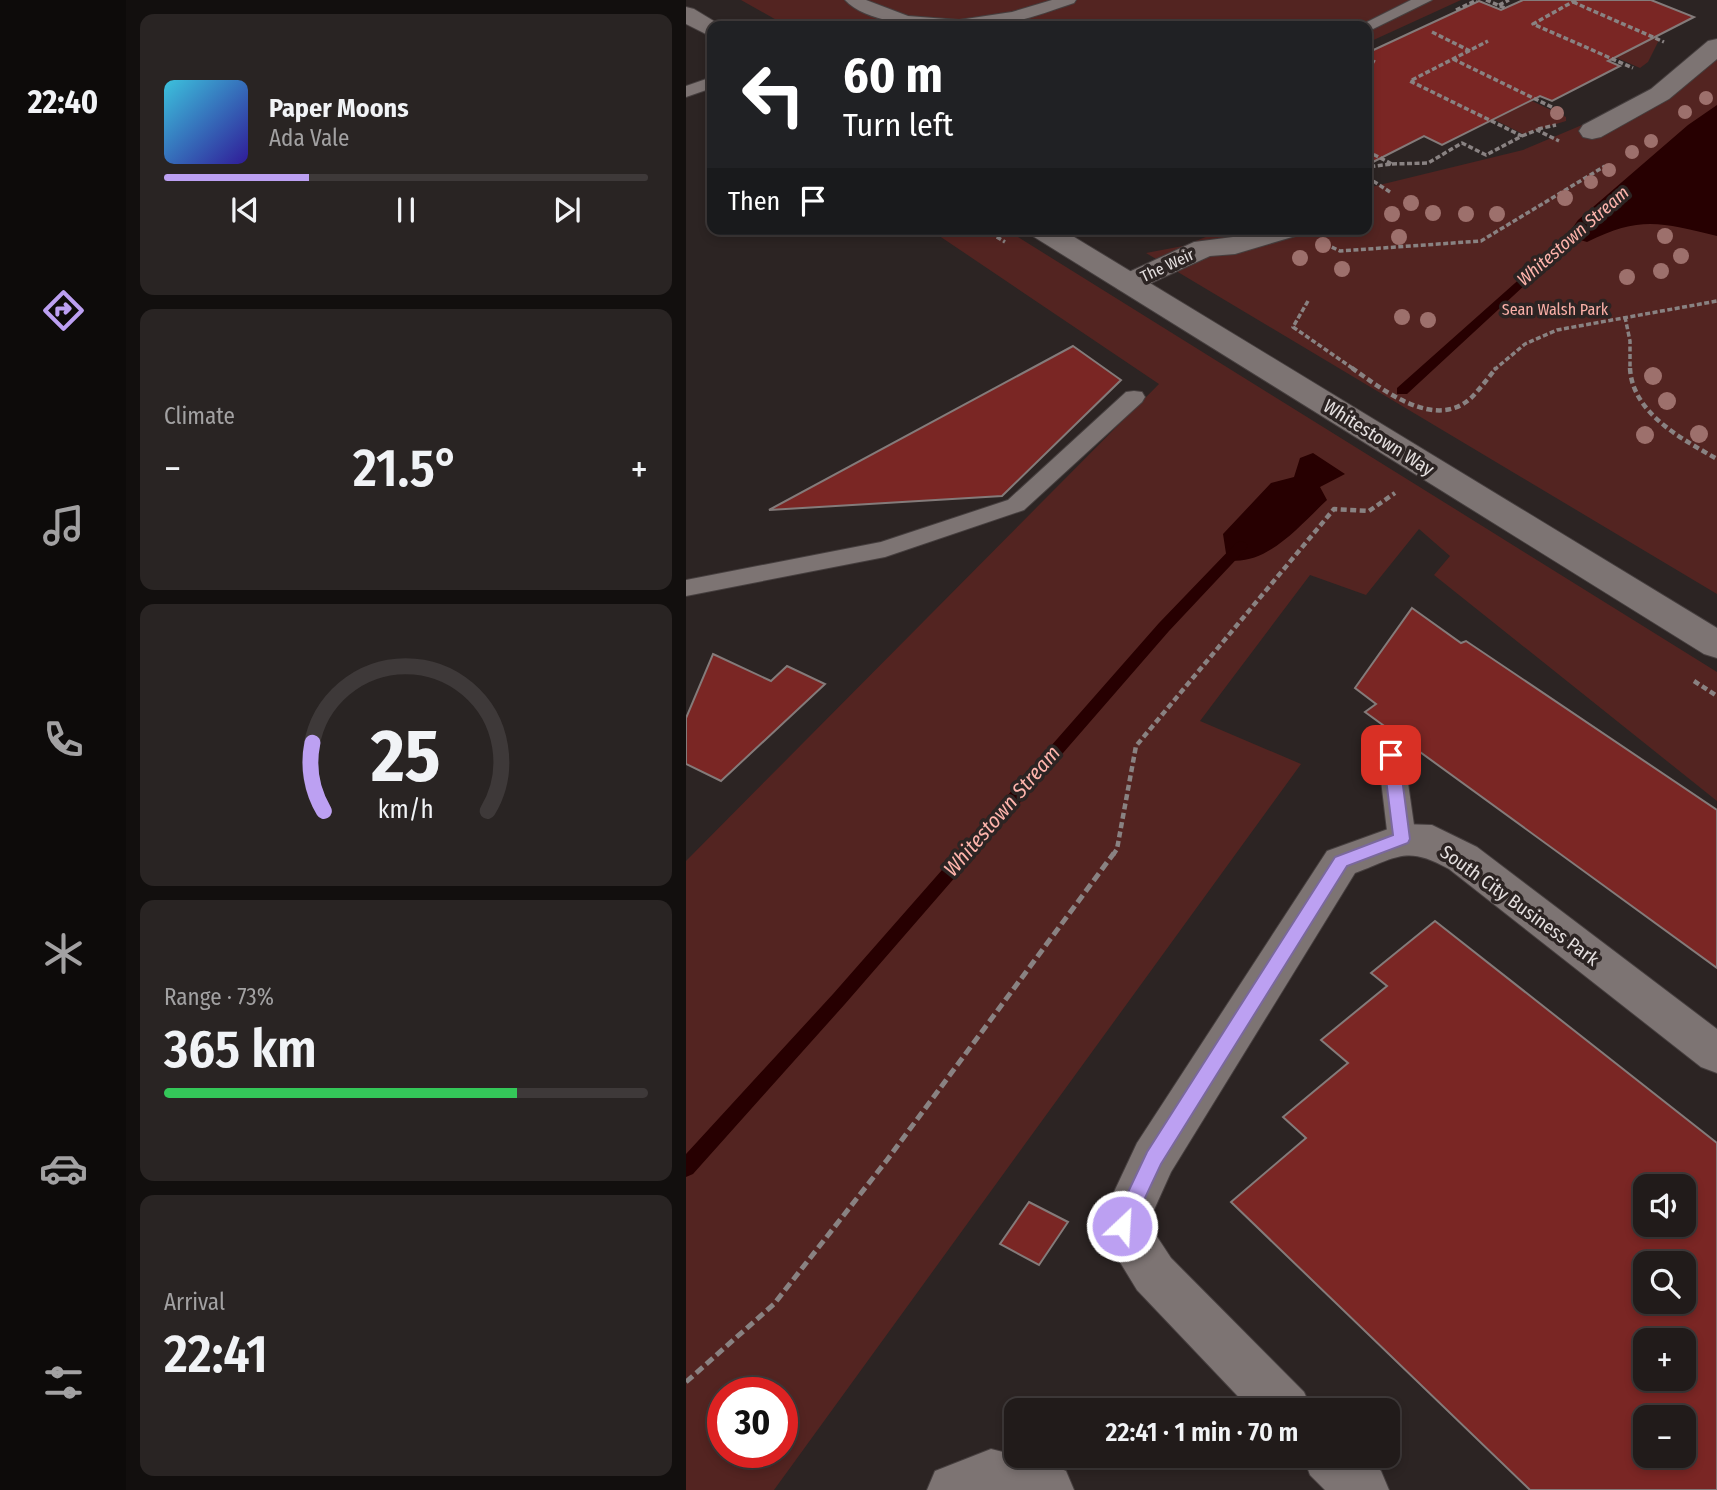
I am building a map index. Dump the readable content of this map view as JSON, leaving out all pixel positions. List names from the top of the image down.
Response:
{
  "streets": {
    "street": ["The Weir", "Whitestown Way", "South City Business Park"]
  },
  "crossings": [
    ["The Weir", "Whitestown Way"]
  ],
  "water": ["Whitestown Stream"],
  "parks": ["Sean Walsh Park"],
  "page": {
    "tabs": "22:40",
    "turn": ["60 m", "Turn left"],
    "song": ["Paper Moons", "Ada Vale"],
    "then": "Then",
    "tile": [
      "Climate",
      ["Range · 73%", "365 km"],
      ["Arrival", "22:41"]
    ],
    "heat": ["−", "21.5°", "+"],
    "map_buttons": ["+", "−"],
    "limit": "30",
    "trip": "22:41 · 1 min · 70 m",
    "gauge": ["25", "km/h"]
  }
}
